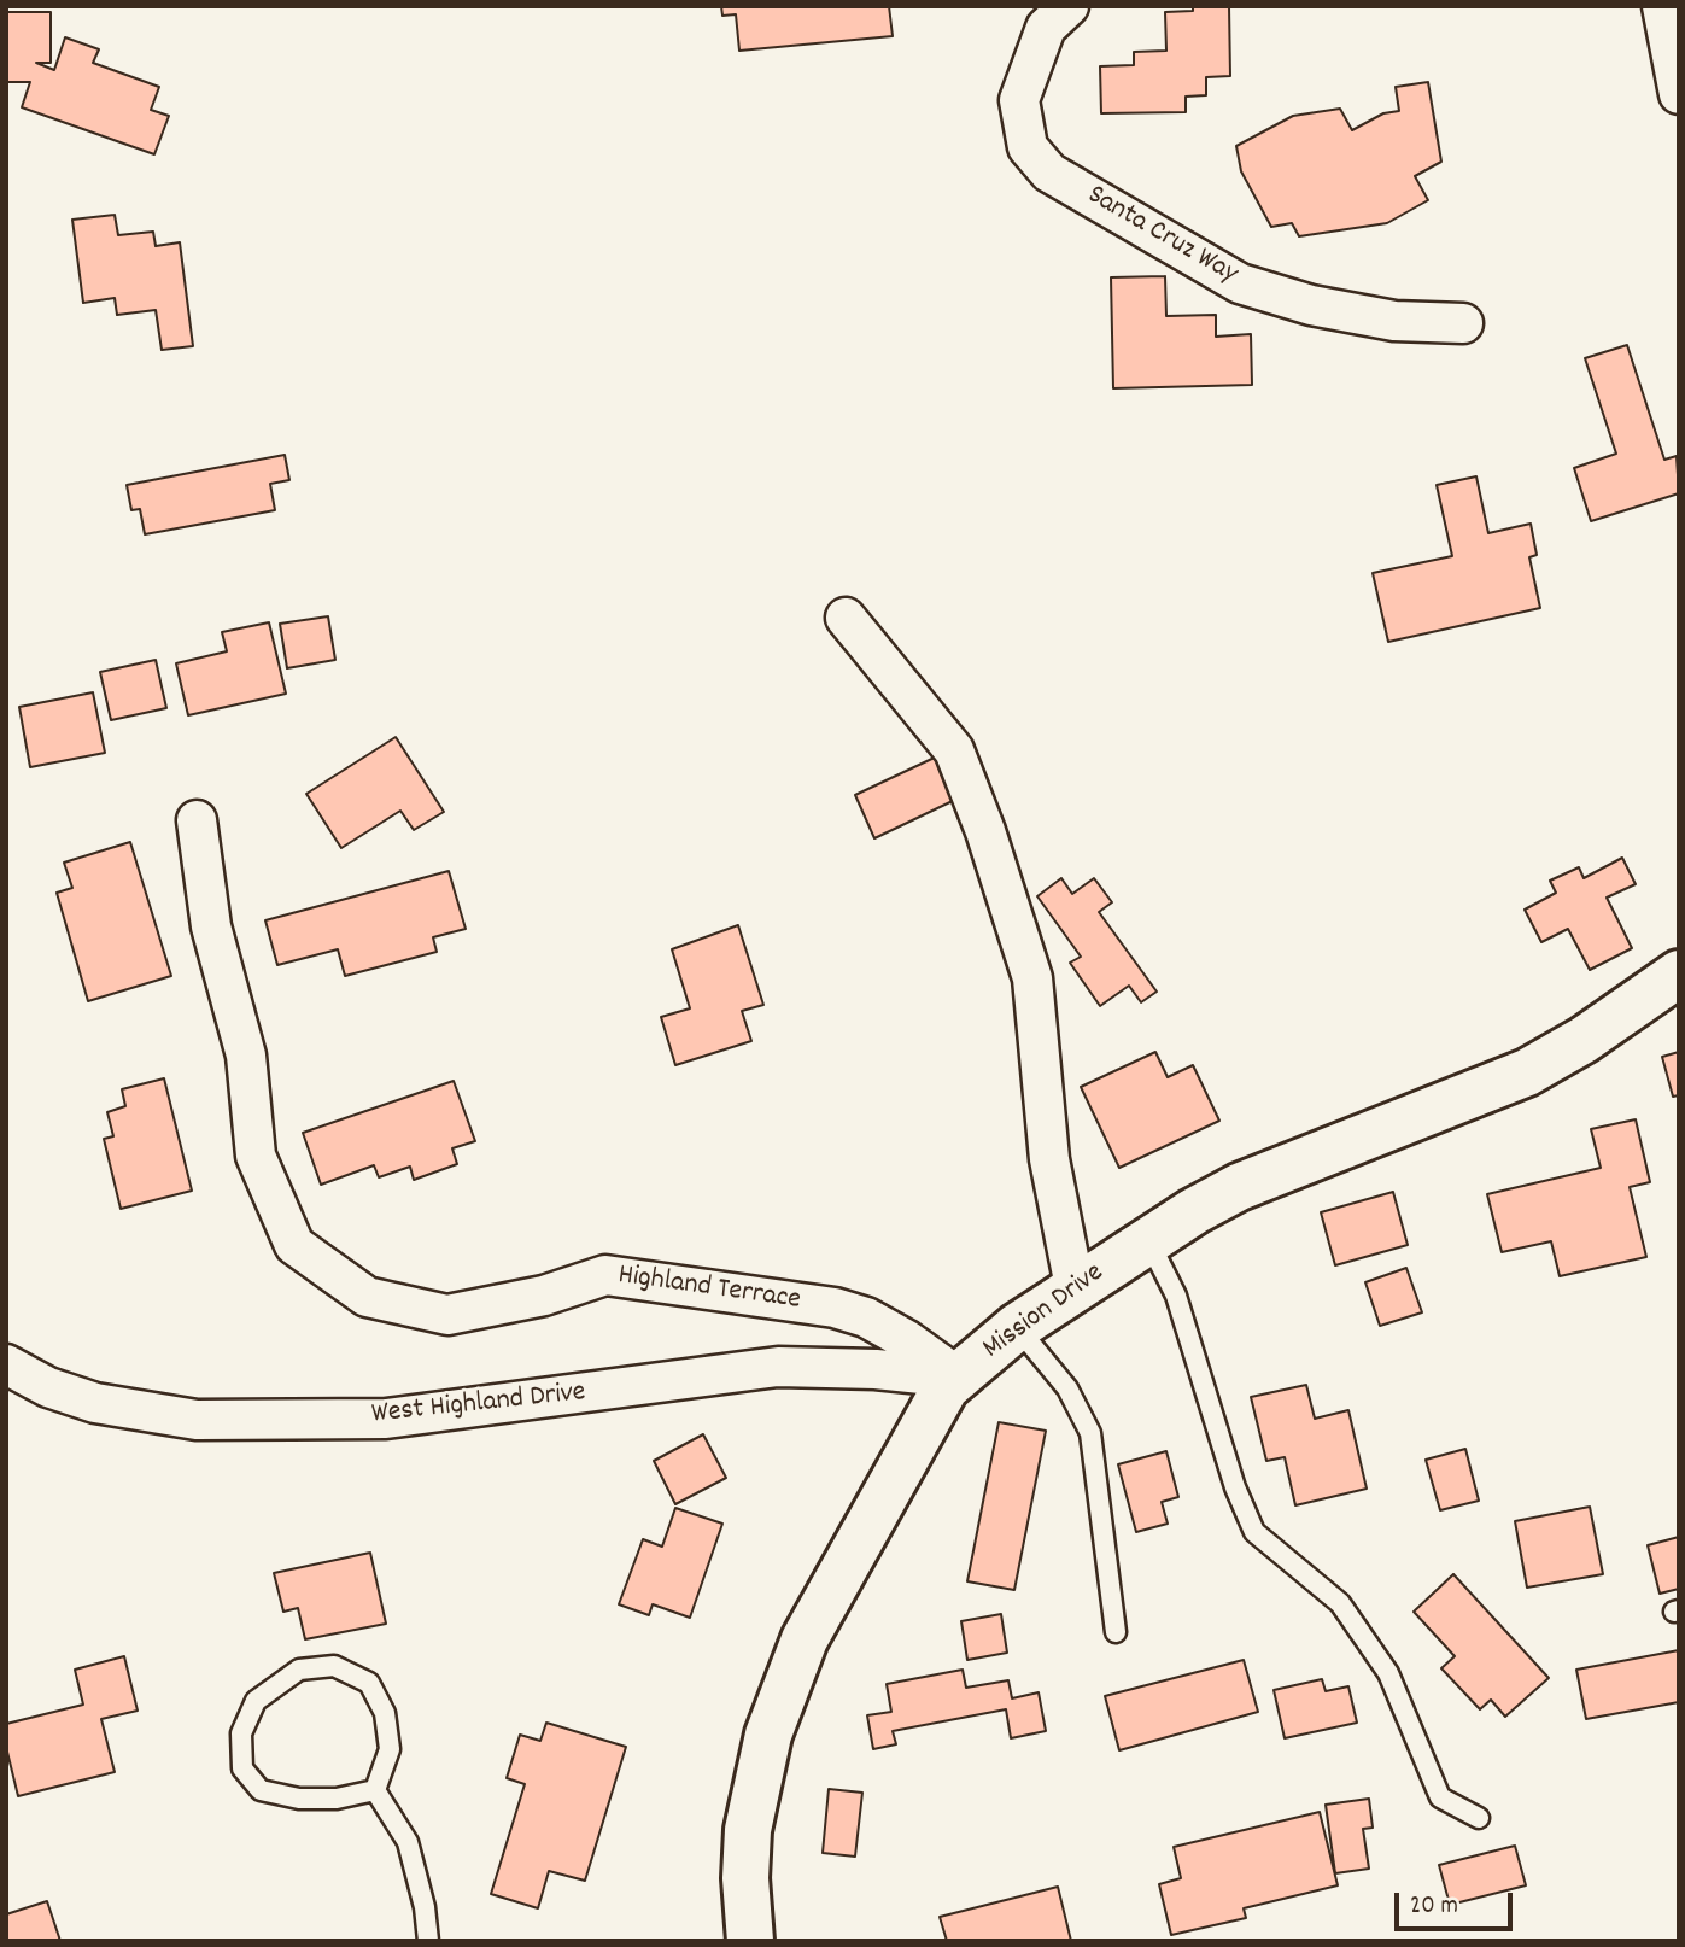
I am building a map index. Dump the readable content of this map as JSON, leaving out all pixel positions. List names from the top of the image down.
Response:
{
  "streets": {
    "street": [
      "Santa Cruz Way",
      "Highland Terrace",
      "Mission Drive",
      "West Highland Drive"
    ]
  },
  "crossings": [
    ["Highland Terrace", "Mission Drive"],
    ["Highland Terrace", "West Highland Drive"],
    ["Mission Drive", "West Highland Drive"]
  ],
  "scale_bar": "20 m"
}
